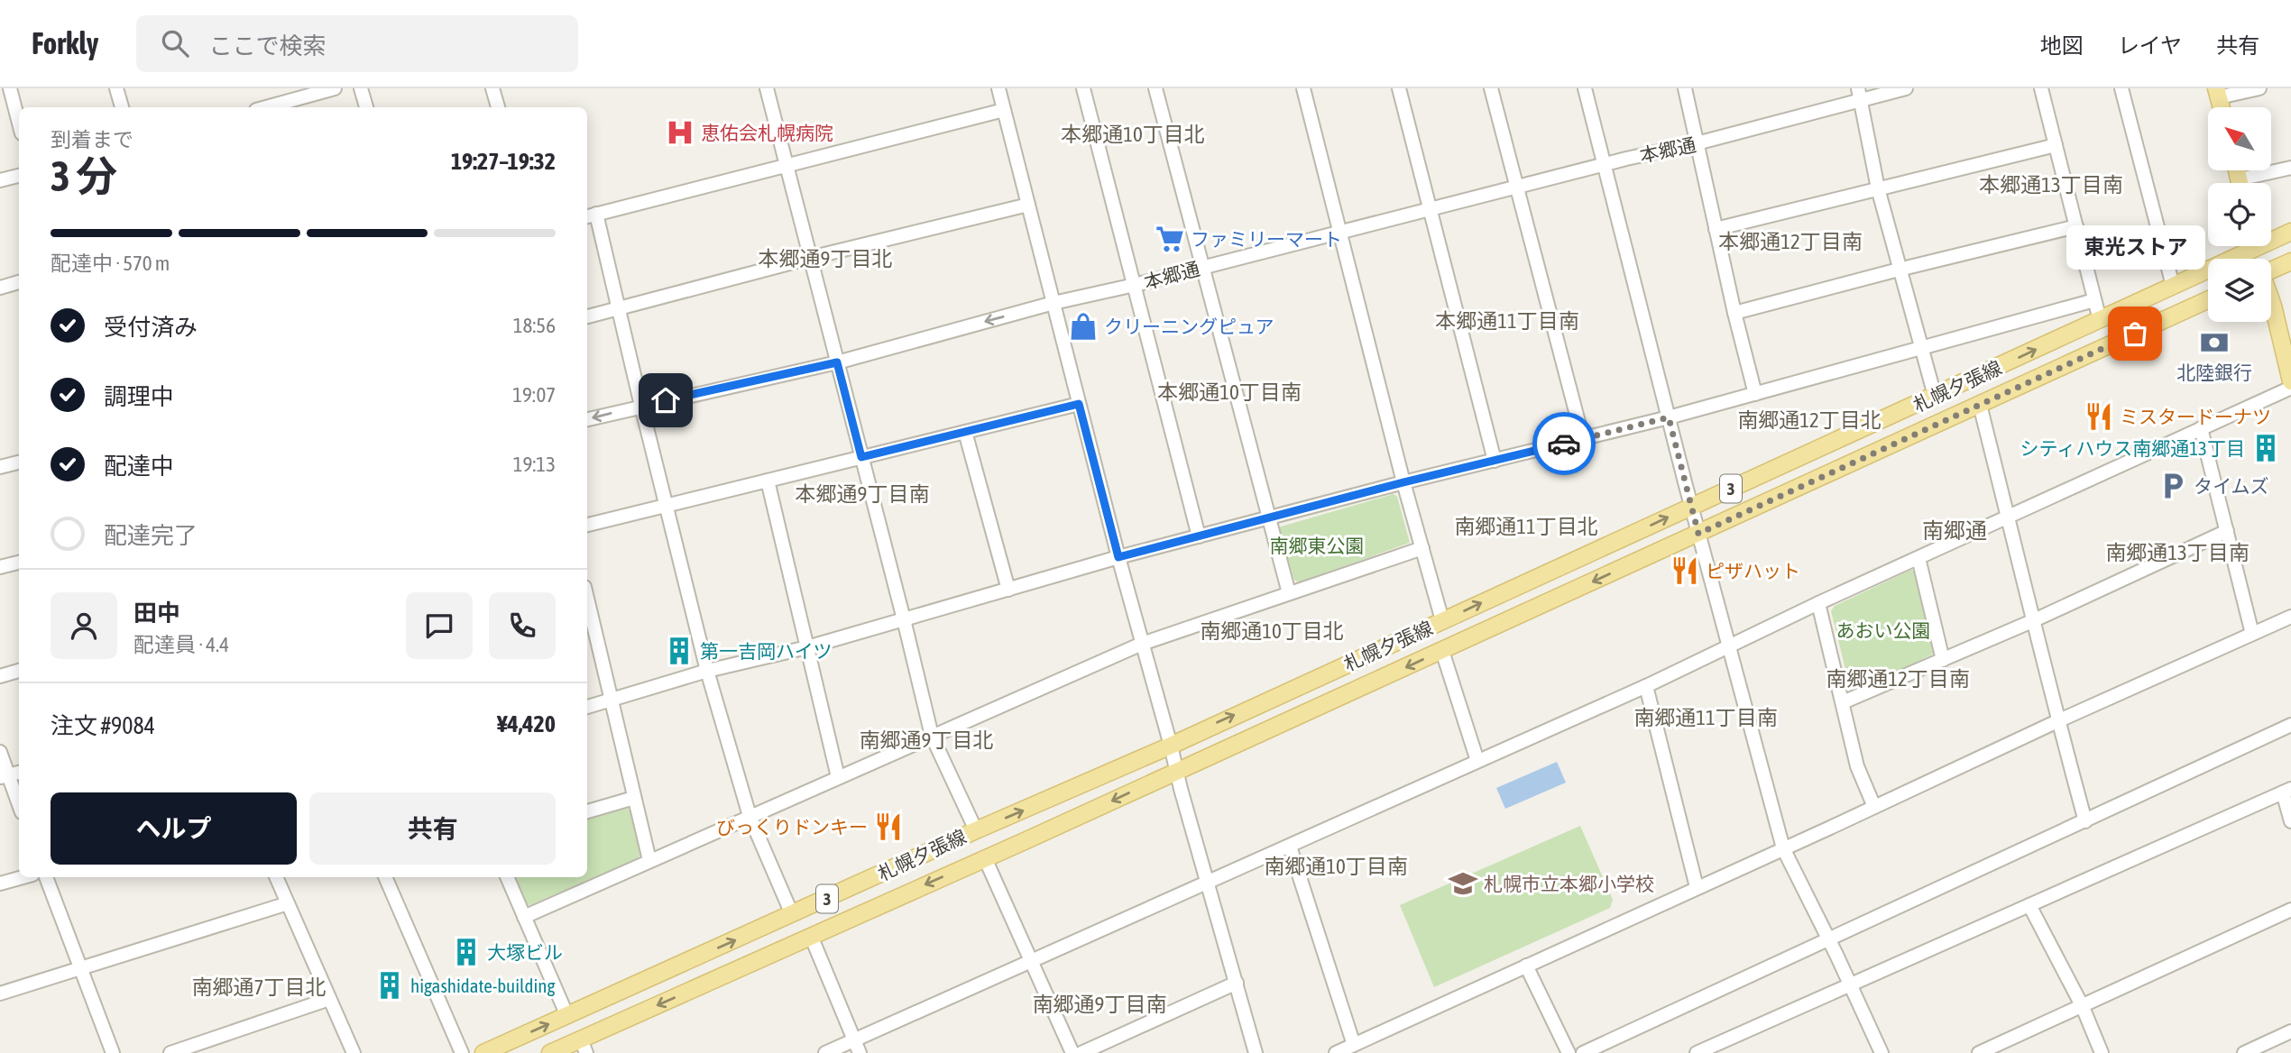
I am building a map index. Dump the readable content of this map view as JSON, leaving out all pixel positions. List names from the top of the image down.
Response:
{
  "streets": {
    "main road": ["札幌夕張線", "3"],
    "street": ["本郷通"]
  },
  "districts": [
    "本郷通10丁目北",
    "本郷通13丁目南",
    "本郷通12丁目南",
    "本郷通9丁目北",
    "本郷通11丁目南",
    "本郷通10丁目南",
    "南郷通12丁目北",
    "本郷通9丁目南",
    "南郷通11丁目北",
    "南郷通",
    "南郷通13丁目南",
    "南郷通10丁目北",
    "南郷通12丁目南",
    "南郷通11丁目南",
    "南郷通9丁目北",
    "南郷通10丁目南",
    "南郷通7丁目北",
    "南郷通9丁目南"
  ],
  "parks": ["南郷東公園", "あおい公園"],
  "places": {
    "hospital": ["恵佑会札幌病院"],
    "supermarket": ["ファミリーマート"],
    "shop": ["クリーニングピュア"],
    "other": ["東光ストア"],
    "bank": ["北陸銀行"],
    "restaurant": ["ミスタードーナツ", "ピザハット", "びっくりドンキー"],
    "building": [
      "シティハウス南郷通13丁目",
      "第一吉岡ハイツ",
      "大塚ビル",
      "higashidate-building"
    ],
    "parking": ["タイムズ"],
    "school or university": ["札幌市立本郷小学校"]
  },
  "north": "top left",
  "page": {
    "header": "Forkly",
    "search": "ここで検索",
    "nav": ["地図", "レイヤ", "共有"],
    "heading": ["3 分", "到着まで", "19:27–19:32"],
    "panel": [
      "田中",
      "配達員 · 4.4",
      "注文 #9084",
      "¥4,420"
    ],
    "bar": "配達中 · 570 m",
    "bubble": "東光ストア",
    "list": [
      ["受付済み", "18:56"],
      ["調理中", "19:07"],
      ["配達中", "19:13"],
      "配達完了"
    ],
    "buttons": ["ヘルプ", "共有"]
  }
}
